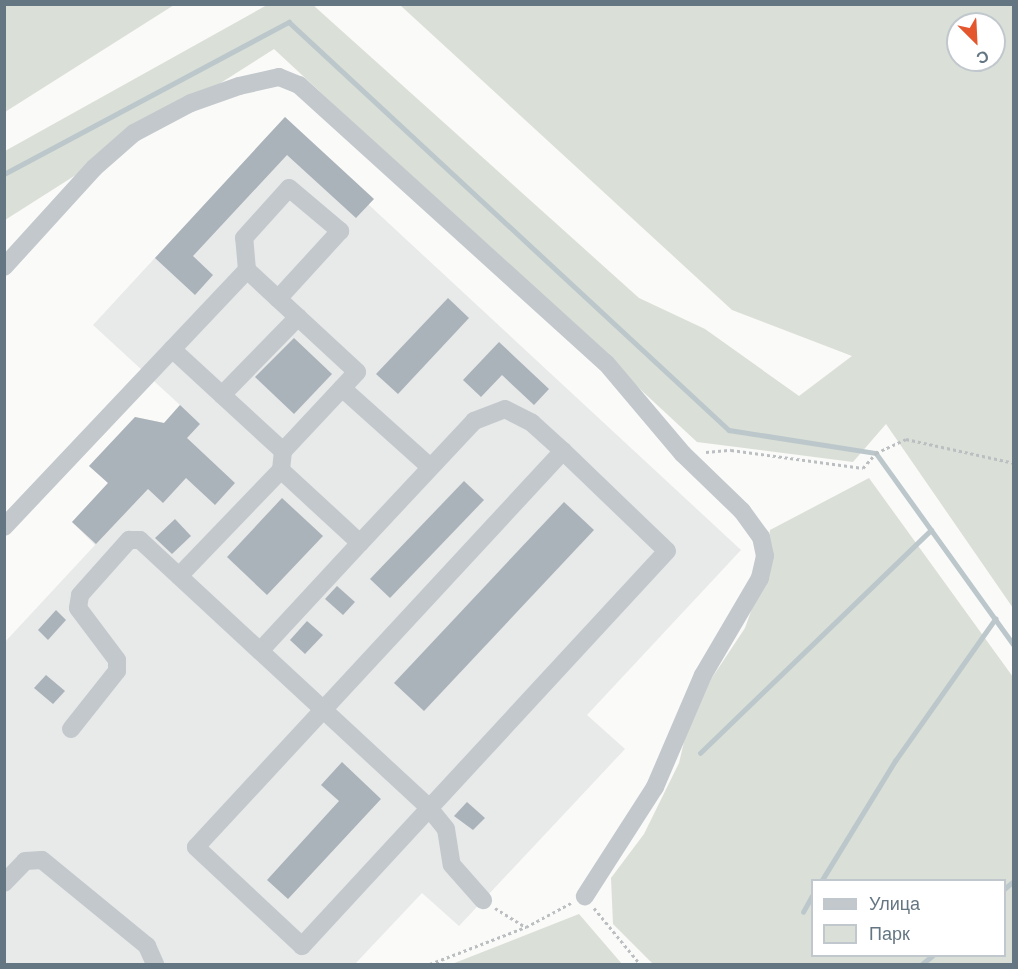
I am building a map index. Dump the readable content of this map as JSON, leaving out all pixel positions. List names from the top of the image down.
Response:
{
  "legend": ["Улица", "Парк"],
  "north": "bottom right"
}
